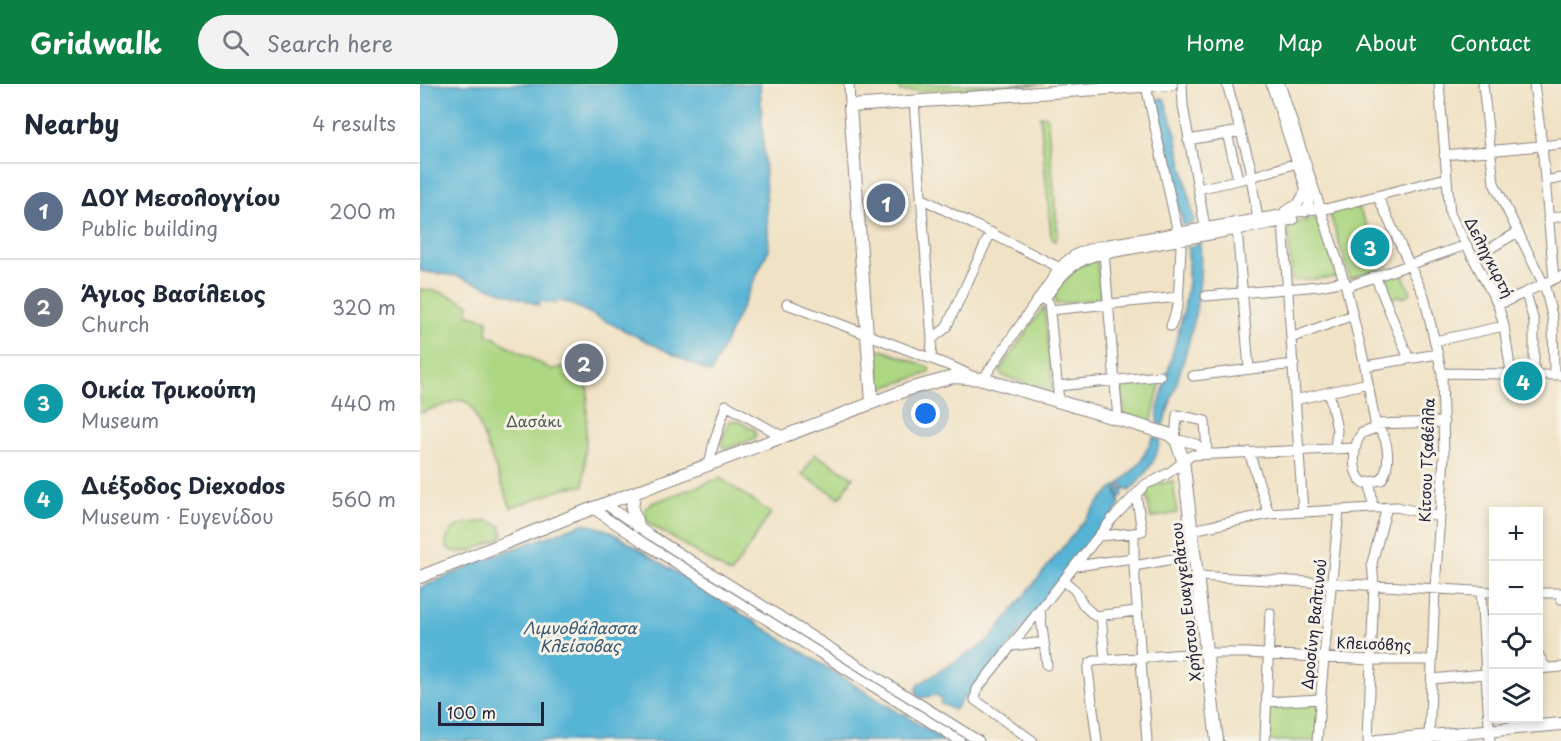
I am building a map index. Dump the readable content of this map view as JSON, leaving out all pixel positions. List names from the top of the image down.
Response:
{
  "streets": {
    "main road": ["Χρήστου Ευαγγελάτου"],
    "street": [
      "Δεληγκιρτή",
      "Κίτσου Τζαβέλλα",
      "Δροσίνη Βαλτινού",
      "Κλεισόβης"
    ]
  },
  "crossings": [
    ["Κίτσου Τζαβέλλα", "Κλεισόβης"],
    ["Χρήστου Ευαγγελάτου", "Κλεισόβης"],
    ["Δροσίνη Βαλτινού", "Κλεισόβης"]
  ],
  "water": ["Λιμνοθάλασσα Κλείσοβας"],
  "parks": ["Δασάκι"],
  "scale_bar": "100 m",
  "page": {
    "header": "Gridwalk",
    "search": "Search here",
    "nav": [
      "Home",
      "Map",
      "About",
      "Contact"
    ],
    "heading": ["Nearby", "4 results"],
    "list": [
      {
        "mark": "1",
        "name": "ΔΟΥ Μεσολογγίου",
        "note": "Public building",
        "value": "200 m"
      },
      {
        "mark": "2",
        "name": "Άγιος Βασίλειος",
        "note": "Church",
        "value": "320 m"
      },
      {
        "mark": "3",
        "name": "Οικία Τρικούπη",
        "note": "Museum",
        "value": "440 m"
      },
      {
        "mark": "4",
        "name": "Διέξοδος Diexodos",
        "note": "Museum · Ευγενίδου",
        "value": "560 m"
      }
    ],
    "pins": [
      "1",
      "3",
      "2",
      "4"
    ],
    "map_buttons": ["+", "−"],
    "scale": "100 m"
  }
}
